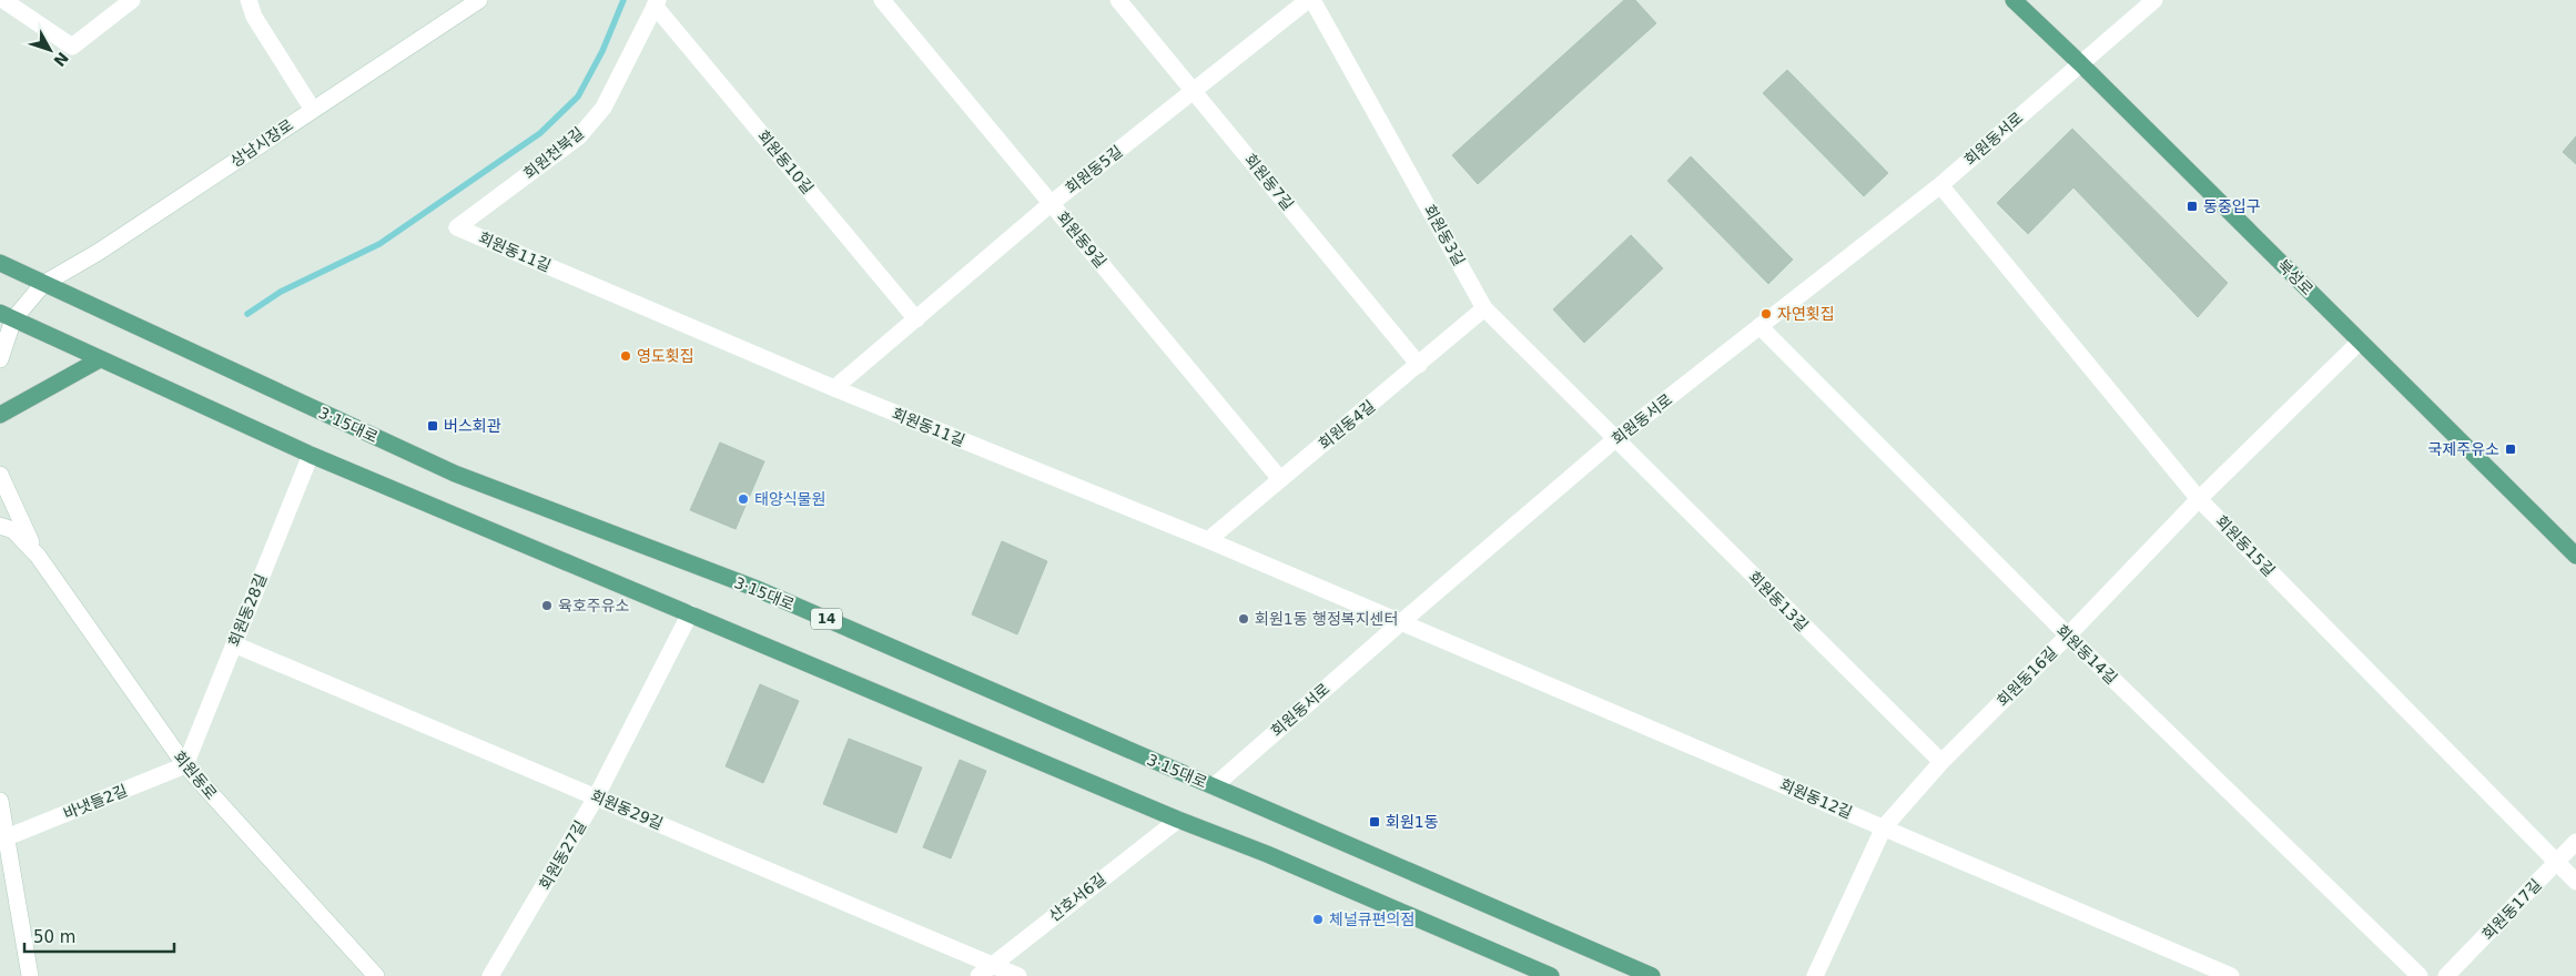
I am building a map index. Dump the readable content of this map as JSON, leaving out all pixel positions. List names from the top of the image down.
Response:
{
  "streets": {
    "main road": ["북성로", "3·15대로", "14"],
    "street": [
      "회원동서로",
      "상남시장로",
      "회원천북길",
      "회원동10길",
      "회원동5길",
      "회원동7길",
      "회원동3길",
      "회원동9길",
      "회원동11길",
      "회원동4길",
      "회원동15길",
      "회원동13길",
      "회원동28길",
      "회원동14길",
      "회원동16길",
      "회원동로",
      "회원동12길",
      "바냇들2길",
      "회원동29길",
      "회원동27길",
      "산호서6길",
      "회원동17길"
    ]
  },
  "crossings": [
    ["회원동서로", "회원동3길"],
    ["회원동서로", "회원동11길"],
    ["회원동서로", "북성로"],
    ["회원동서로", "3·15대로"],
    ["회원동서로", "회원동15길"],
    ["회원동서로", "회원동13길"],
    ["회원동서로", "회원동14길"],
    ["회원동서로", "회원동12길"],
    ["상남시장로", "3·15대로"],
    ["회원천북길", "회원동10길"],
    ["회원천북길", "회원동11길"],
    ["회원동10길", "회원동5길"],
    ["회원동5길", "회원동7길"],
    ["회원동5길", "회원동3길"],
    ["회원동5길", "회원동9길"],
    ["회원동5길", "회원동11길"],
    ["회원동7길", "회원동4길"],
    ["회원동3길", "회원동4길"],
    ["회원동3길", "회원동13길"],
    ["회원동9길", "회원동4길"],
    ["회원동11길", "회원동4길"],
    ["회원동11길", "회원동12길"],
    ["북성로", "회원동16길"],
    ["회원동15길", "회원동16길"],
    ["회원동15길", "회원동17길"],
    ["회원동13길", "회원동16길"],
    ["회원동28길", "회원동로"],
    ["회원동28길", "바냇들2길"],
    ["회원동28길", "회원동29길"],
    ["회원동14길", "회원동16길"],
    ["회원동16길", "회원동12길"],
    ["회원동로", "바냇들2길"],
    ["회원동29길", "회원동27길"],
    ["회원동29길", "산호서6길"]
  ],
  "places": {
    "transit": [
      "동중입구",
      "버스회관",
      "국제주유소",
      "회원1동"
    ],
    "other": [
      "자연횟집",
      "영도횟집",
      "태양식물원",
      "육호주유소",
      "회원1동 행정복지센터",
      "체널큐편의점"
    ]
  },
  "scale_bar": "50 m",
  "north": "bottom right"
}
